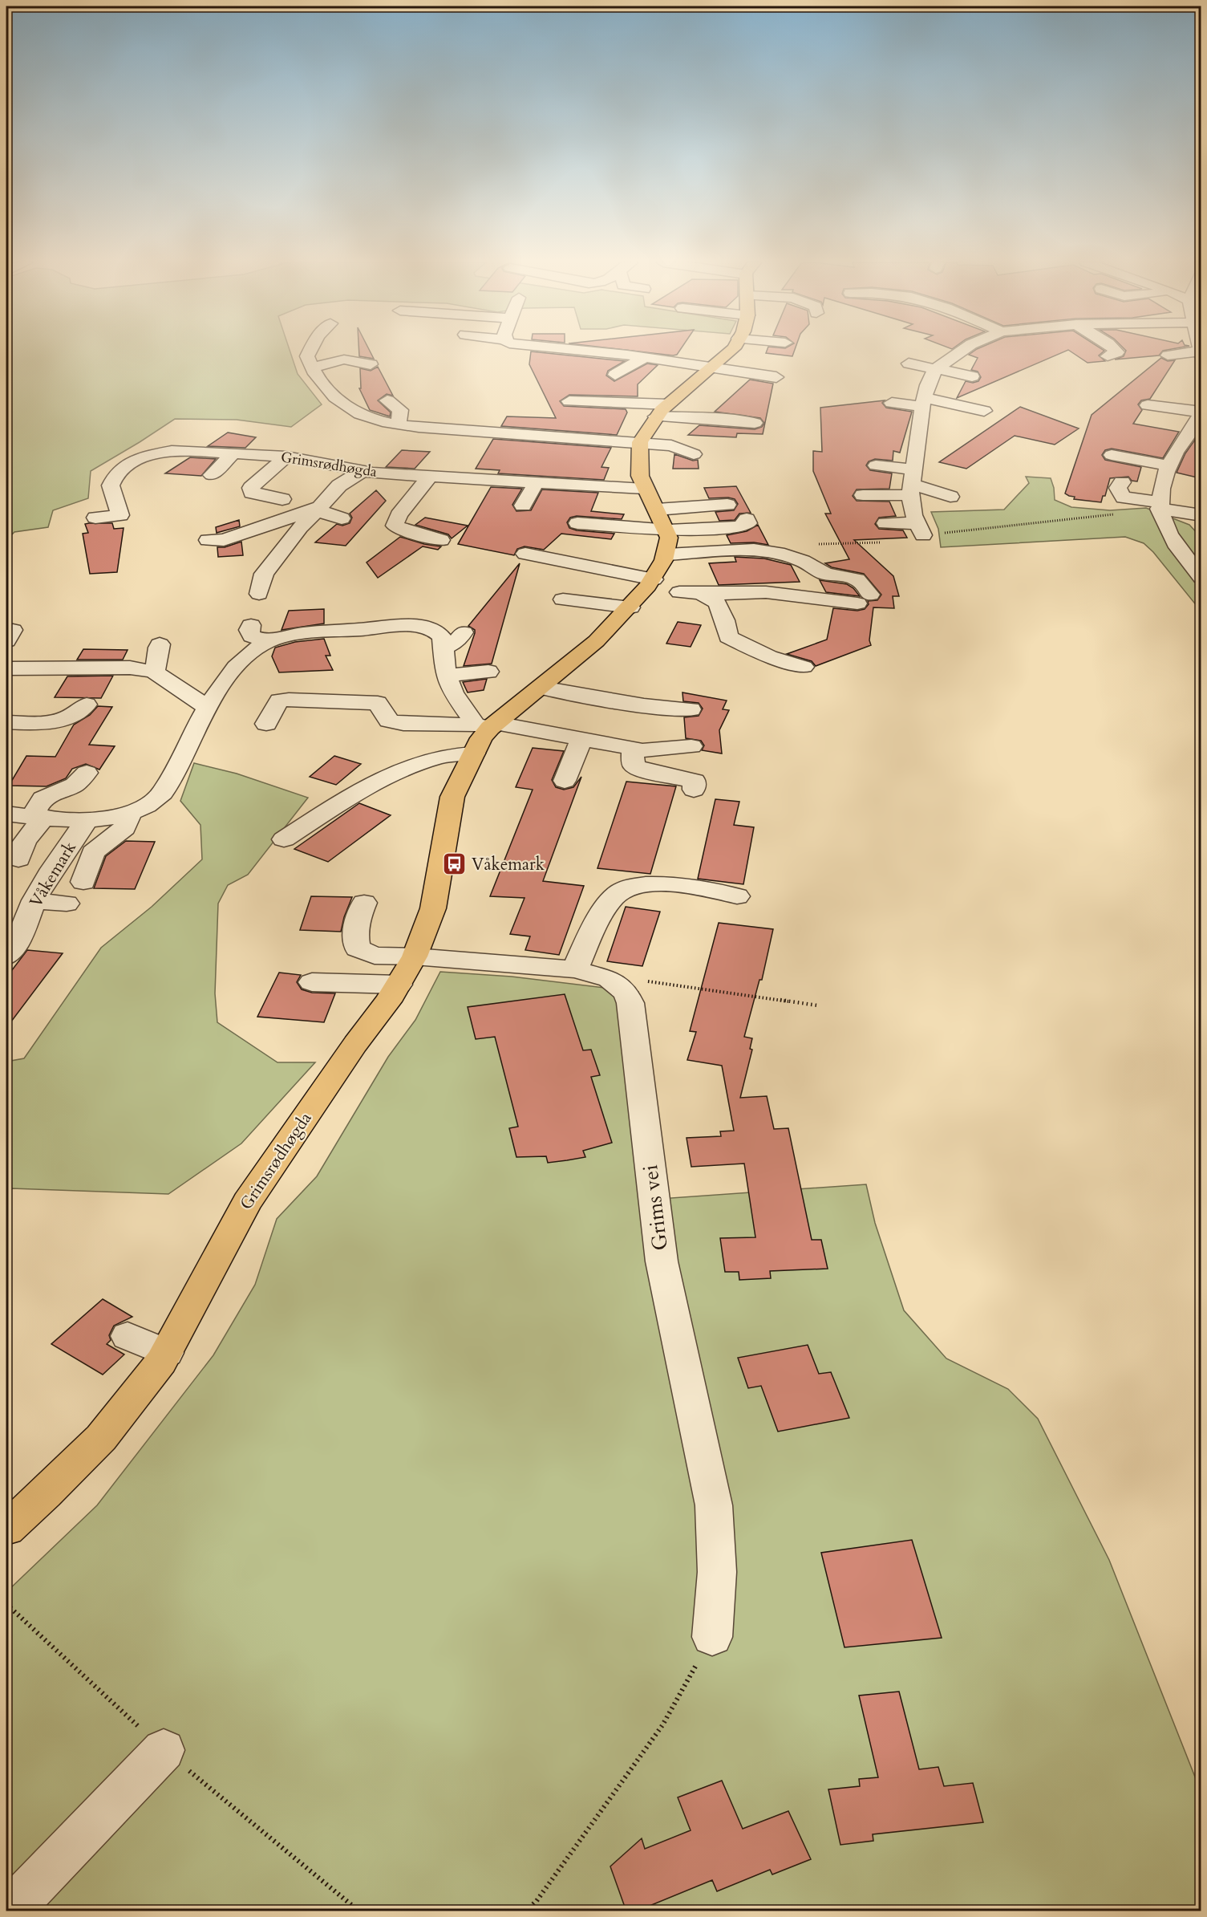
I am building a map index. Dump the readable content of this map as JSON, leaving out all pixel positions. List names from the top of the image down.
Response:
{
  "streets": {
    "main road": ["Grimsrødhøgda"],
    "street": ["Våkemark", "Grims vei"]
  },
  "crossings": [
    ["Grimsrødhøgda", "Våkemark"],
    ["Grimsrødhøgda", "Grims vei"]
  ],
  "places": {
    "bus stop": ["Våkemark"]
  }
}
